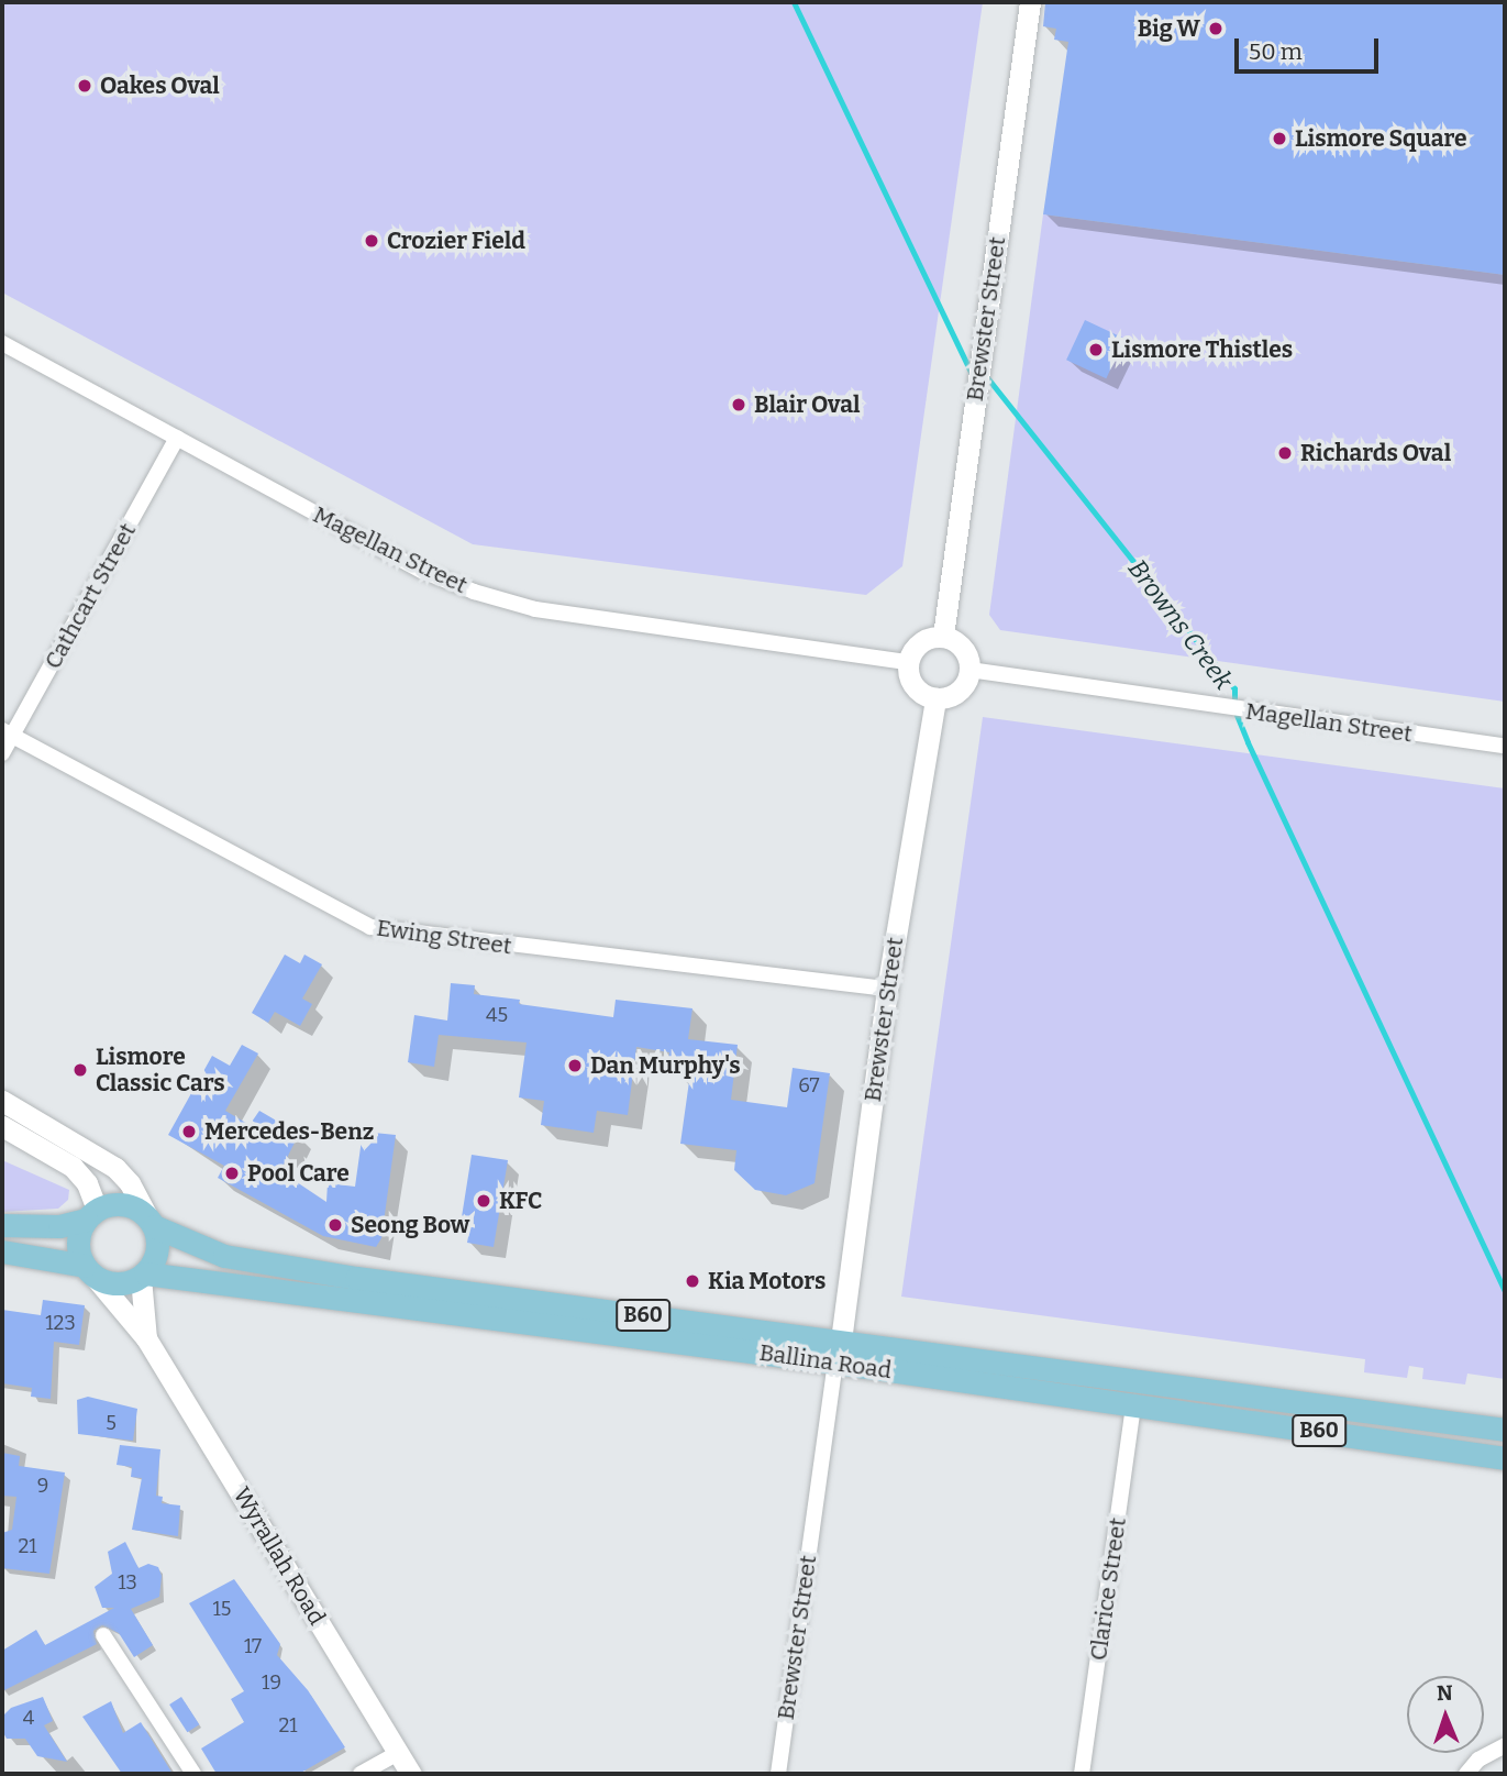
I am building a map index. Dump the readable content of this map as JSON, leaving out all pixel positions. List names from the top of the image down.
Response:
{
  "streets": {
    "main road": ["B60", "Ballina Road"],
    "street": [
      "Brewster Street",
      "Magellan Street",
      "Cathcart Street",
      "Ewing Street",
      "Wyrallah Road",
      "Clarice Street"
    ]
  },
  "crossings": [
    ["Brewster Street", "Magellan Street"],
    ["Brewster Street", "Ewing Street"],
    ["Brewster Street", "Ballina Road"],
    ["Magellan Street", "Cathcart Street"],
    ["Cathcart Street", "Ewing Street"],
    ["B60", "Ballina Road"],
    ["B60", "Wyrallah Road"],
    ["Ballina Road", "Wyrallah Road"],
    ["Ballina Road", "Clarice Street"]
  ],
  "water": ["Browns Creek"],
  "places": [
    "Big W",
    "Oakes Oval",
    "Lismore Square",
    "Crozier Field",
    "Lismore Thistles",
    "Blair Oval",
    "Richards Oval",
    "Dan Murphy's",
    "Lismore Classic Cars",
    "Mercedes-Benz",
    "Pool Care",
    "KFC",
    "Seong Bow",
    "Kia Motors"
  ],
  "house_numbers": [
    "45",
    "67",
    "123",
    "5",
    "9",
    "21",
    "13",
    "15",
    "17",
    "19",
    "4",
    "21"
  ],
  "scale_bar": "50 m",
  "north": "top"
}
